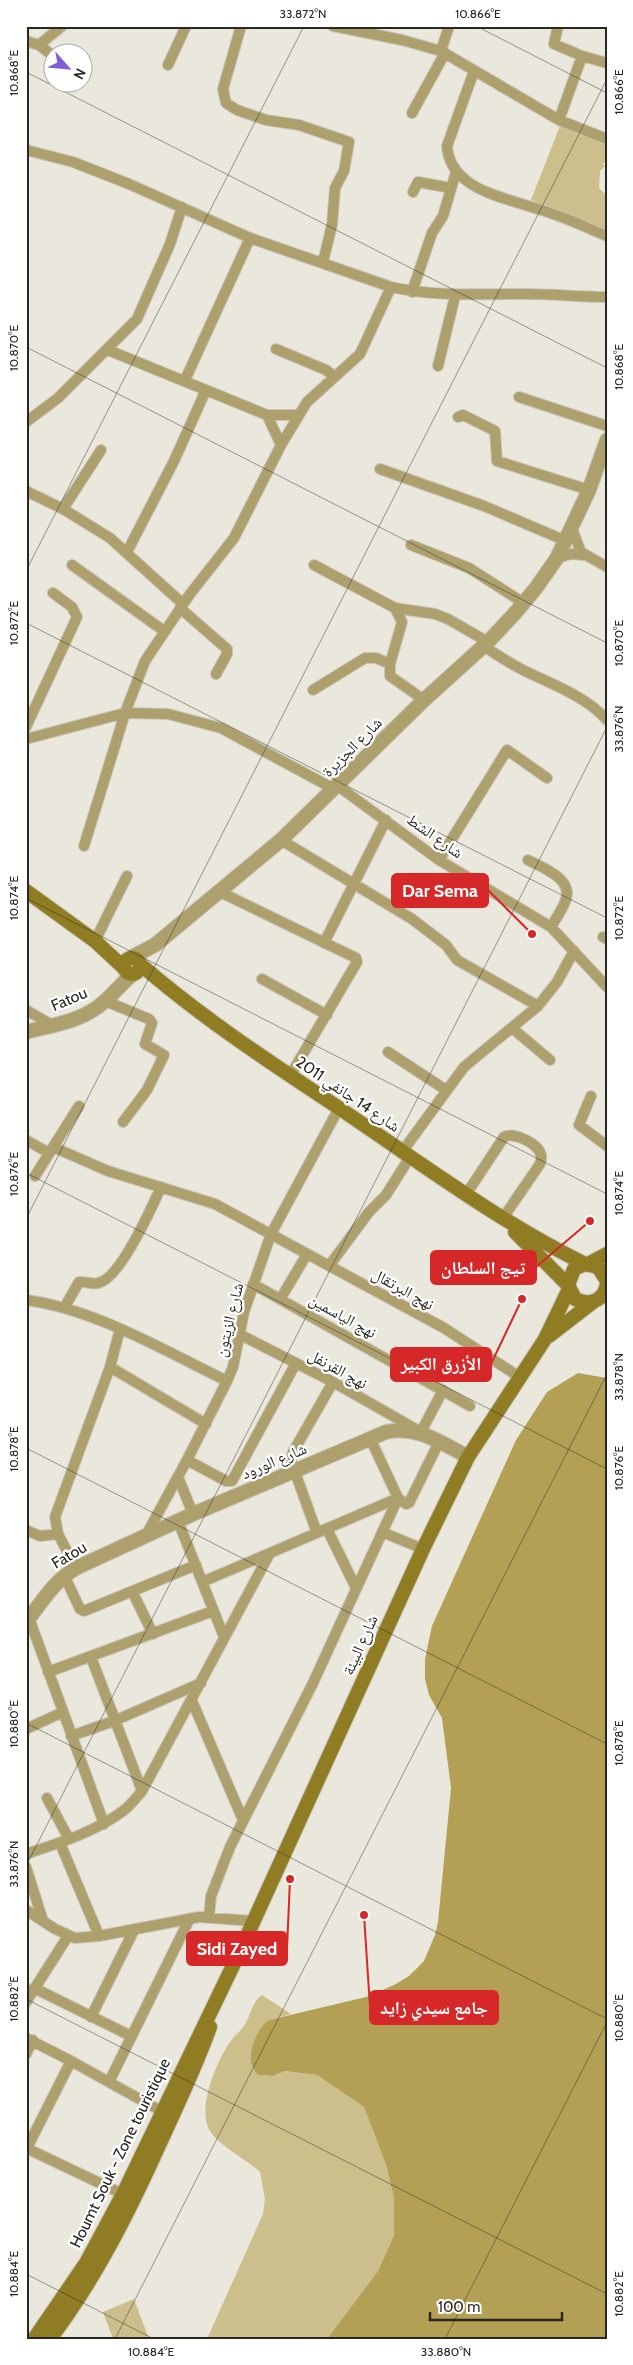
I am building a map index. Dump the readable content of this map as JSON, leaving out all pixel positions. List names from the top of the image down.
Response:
{
  "streets": {
    "main road": ["شارع 14 جانفي 2011", "شارع البيئة", "Houmt Souk - Zone touristique"],
    "street": [
      "شارع الجزيرة",
      "شارع الشط",
      "Fatou",
      "نهج البرتقال",
      "نهج الياسمين",
      "شارع الزيتون",
      "نهج القرنفل",
      "شارع الورود"
    ]
  },
  "crossings": [
    ["شارع الجزيرة", "شارع الشط"],
    ["شارع الجزيرة", "Fatou"],
    ["شارع الجزيرة", "شارع 14 جانفي 2011"],
    ["Fatou", "شارع 14 جانفي 2011"],
    ["Fatou", "شارع الزيتون"],
    ["Fatou", "شارع الورود"],
    ["شارع 14 جانفي 2011", "شارع الزيتون"],
    ["شارع 14 جانفي 2011", "شارع البيئة"],
    ["نهج البرتقال", "شارع الزيتون"],
    ["نهج البرتقال", "شارع البيئة"],
    ["نهج الياسمين", "شارع الزيتون"],
    ["شارع الزيتون", "نهج القرنفل"],
    ["شارع الزيتون", "شارع الورود"],
    ["نهج القرنفل", "شارع الورود"],
    ["شارع البيئة", "Houmt Souk - Zone touristique"]
  ],
  "places": [
    "Dar Sema",
    "تيج السلطان",
    "الأزرق الكبير",
    "Sidi Zayed",
    "جامع سيدي زايد"
  ],
  "scale_bar": "100 m",
  "north": "bottom right",
  "coordinates": [
    "33.872°N",
    "10.866°E",
    "10.868°E",
    "10.870°E",
    "10.872°E",
    "33.876°N",
    "10.874°E",
    "10.876°E",
    "33.878°N",
    "10.878°E",
    "10.880°E",
    "10.882°E",
    "10.884°E",
    "33.880°N"
  ]
}
